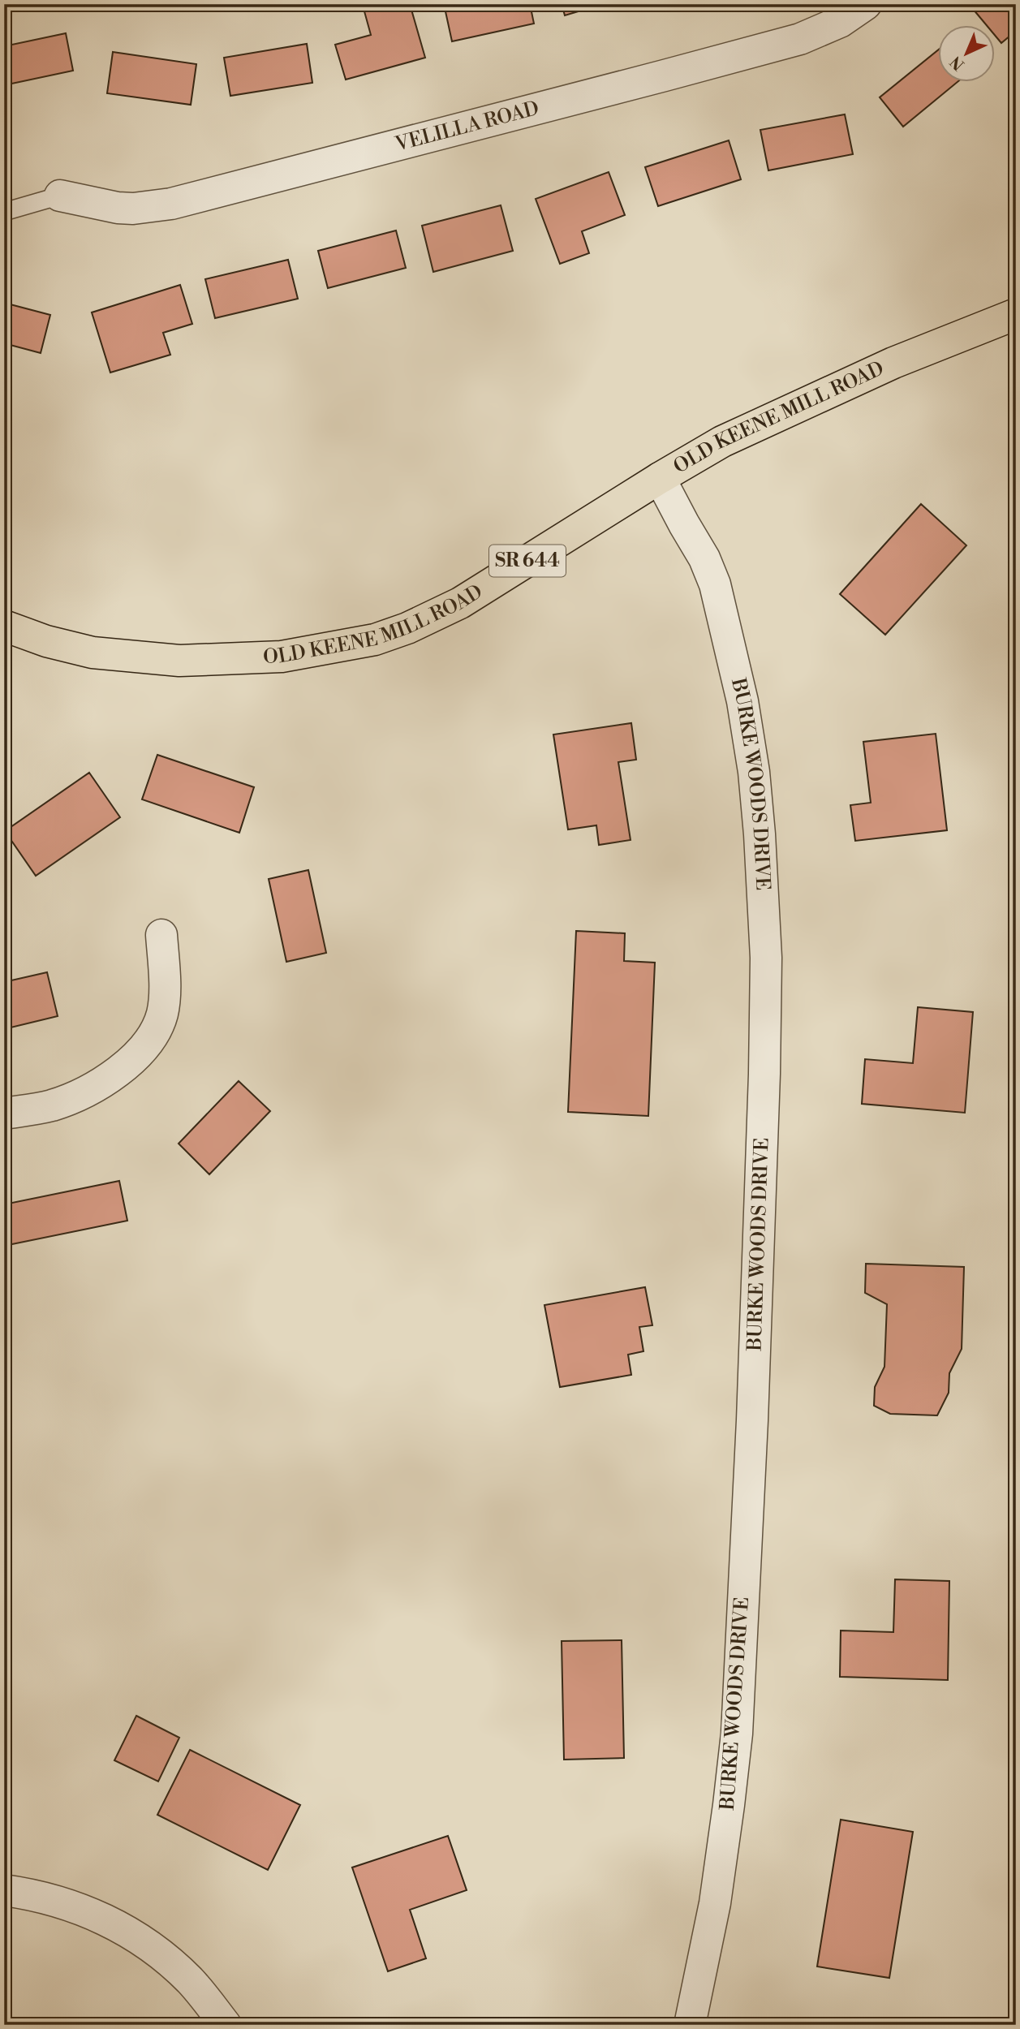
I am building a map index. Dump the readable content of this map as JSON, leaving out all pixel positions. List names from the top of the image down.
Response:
{
  "streets": {
    "main road": ["OLD KEENE MILL ROAD", "SR 644"],
    "street": ["VELILLA ROAD", "BURKE WOODS DRIVE"]
  },
  "crossings": [
    ["OLD KEENE MILL ROAD", "BURKE WOODS DRIVE"]
  ],
  "north": "bottom left"
}
